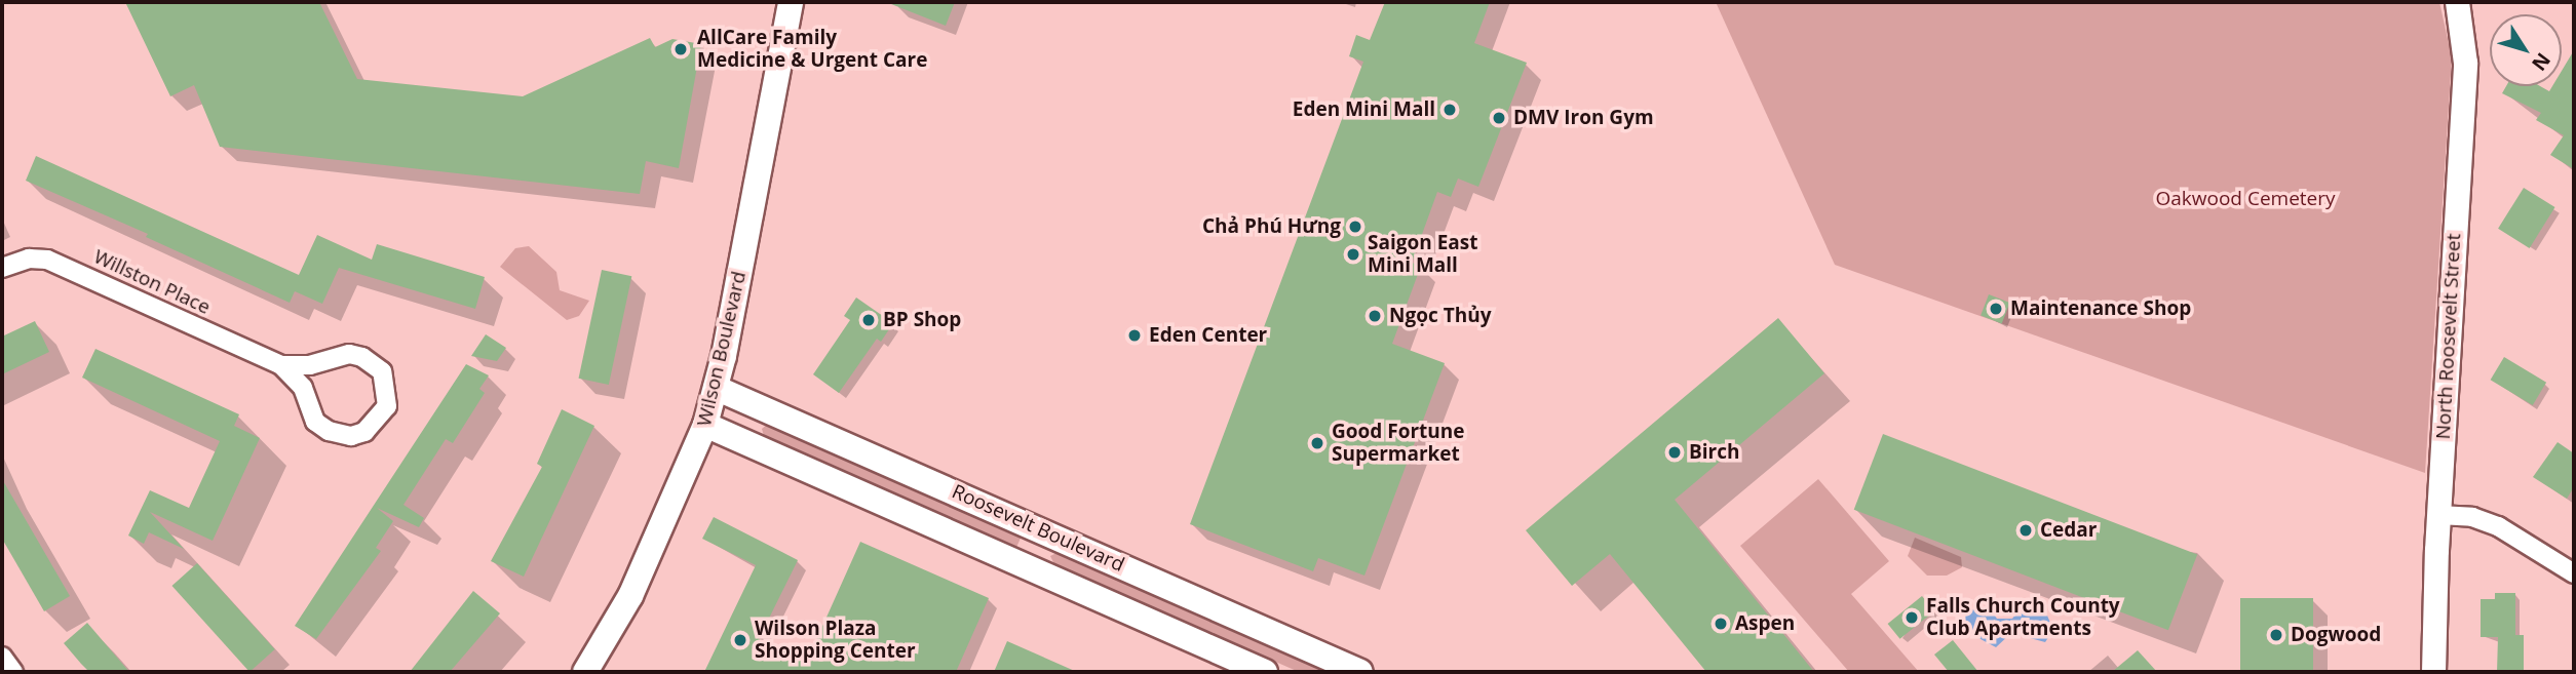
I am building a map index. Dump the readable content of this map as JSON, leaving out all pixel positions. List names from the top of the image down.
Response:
{
  "streets": {
    "main road": ["Wilson Boulevard", "Roosevelt Boulevard"],
    "street": ["Willston Place", "North Roosevelt Street"]
  },
  "crossings": [
    ["Wilson Boulevard", "Roosevelt Boulevard"]
  ],
  "parks": ["Oakwood Cemetery"],
  "places": [
    "AllCare Family Medicine & Urgent Care",
    "Eden Mini Mall",
    "DMV Iron Gym",
    "Chả Phú Hưng",
    "Saigon East Mini Mall",
    "Maintenance Shop",
    "Ngọc Thủy",
    "BP Shop",
    "Eden Center",
    "Good Fortune Supermarket",
    "Birch",
    "Cedar",
    "Falls Church County Club Apartments",
    "Aspen",
    "Dogwood",
    "Wilson Plaza Shopping Center"
  ],
  "north": "bottom right"
}
